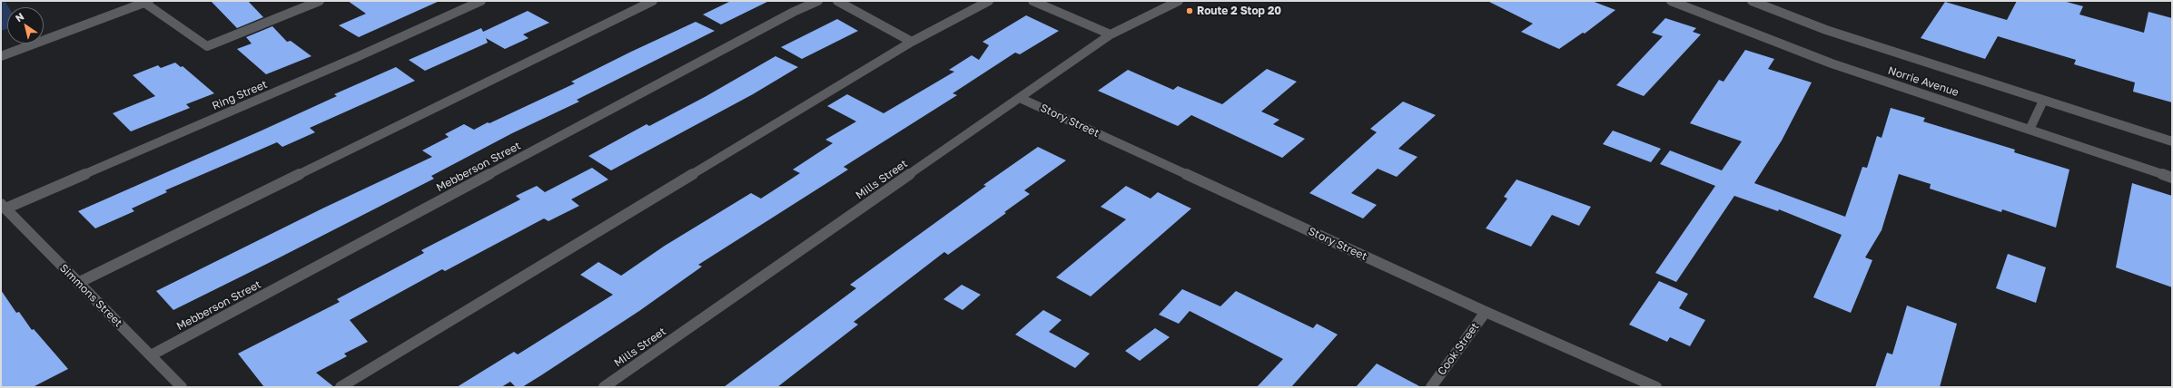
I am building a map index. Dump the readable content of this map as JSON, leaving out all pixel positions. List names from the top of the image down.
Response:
{
  "streets": {
    "street": [
      "Norrie Avenue",
      "Ring Street",
      "Story Street",
      "Mebberson Street",
      "Mills Street",
      "Simmons Street",
      "Cook Street"
    ]
  },
  "crossings": [
    ["Ring Street", "Simmons Street"],
    ["Story Street", "Mills Street"],
    ["Story Street", "Cook Street"],
    ["Mebberson Street", "Simmons Street"]
  ],
  "places": ["Route 2 Stop 20"],
  "north": "top left"
}
